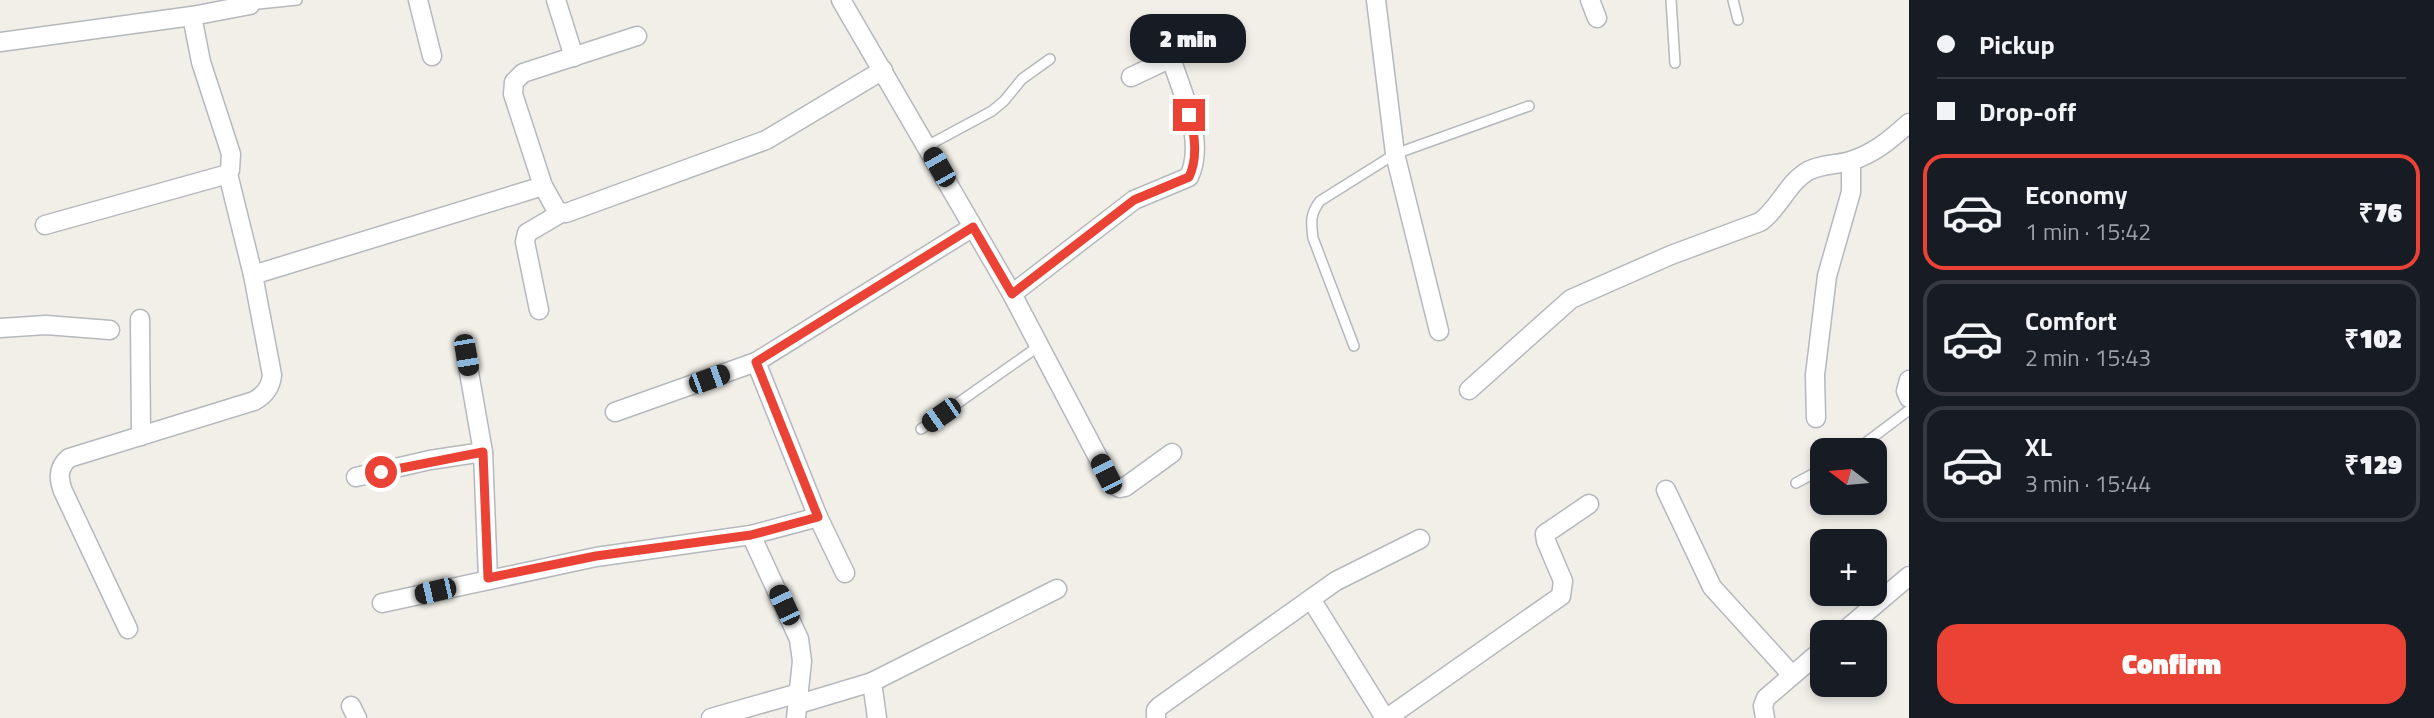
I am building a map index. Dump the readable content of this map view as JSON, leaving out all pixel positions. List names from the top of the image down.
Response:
{
  "north": "left",
  "page": {
    "banner": ["Pickup", "Drop-off"],
    "bubble": "2 min",
    "list": [
      {
        "name": "Economy",
        "note": "1 min · 15:42",
        "value": "₹76"
      },
      {
        "name": "Comfort",
        "note": "2 min · 15:43",
        "value": "₹102"
      },
      {
        "name": "XL",
        "note": "3 min · 15:44",
        "value": "₹129"
      }
    ],
    "map_buttons": ["+", "−"],
    "buttons": "Confirm"
  }
}
